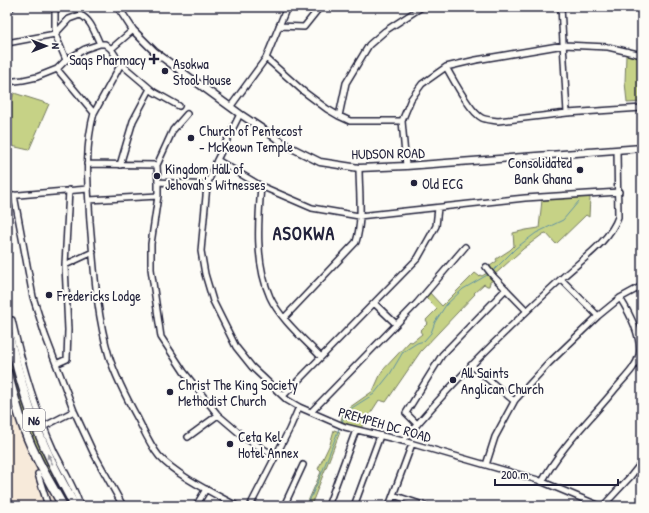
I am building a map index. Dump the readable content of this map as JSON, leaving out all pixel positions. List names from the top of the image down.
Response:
{
  "streets": {
    "highway": ["N6"],
    "street": ["HUDSON ROAD", "PREMPEH DC ROAD"]
  },
  "crossings": [
    ["HUDSON ROAD", "PREMPEH DC ROAD"]
  ],
  "districts": ["ASOKWA"],
  "places": {
    "health": ["Saqs Pharmacy"],
    "other": [
      "Asokwa Stool House",
      "Church of Pentecost - McKeown Temple",
      "Consolidated Bank Ghana",
      "Kingdom Hall of Jehovah's Witnesses",
      "Old ECG",
      "Fredericks Lodge",
      "All Saints Anglican Church",
      "Christ The King Society Methodist Church",
      "Ceta Kel Hotel Annex"
    ]
  },
  "scale_bar": "200 m",
  "north": "right"
}
